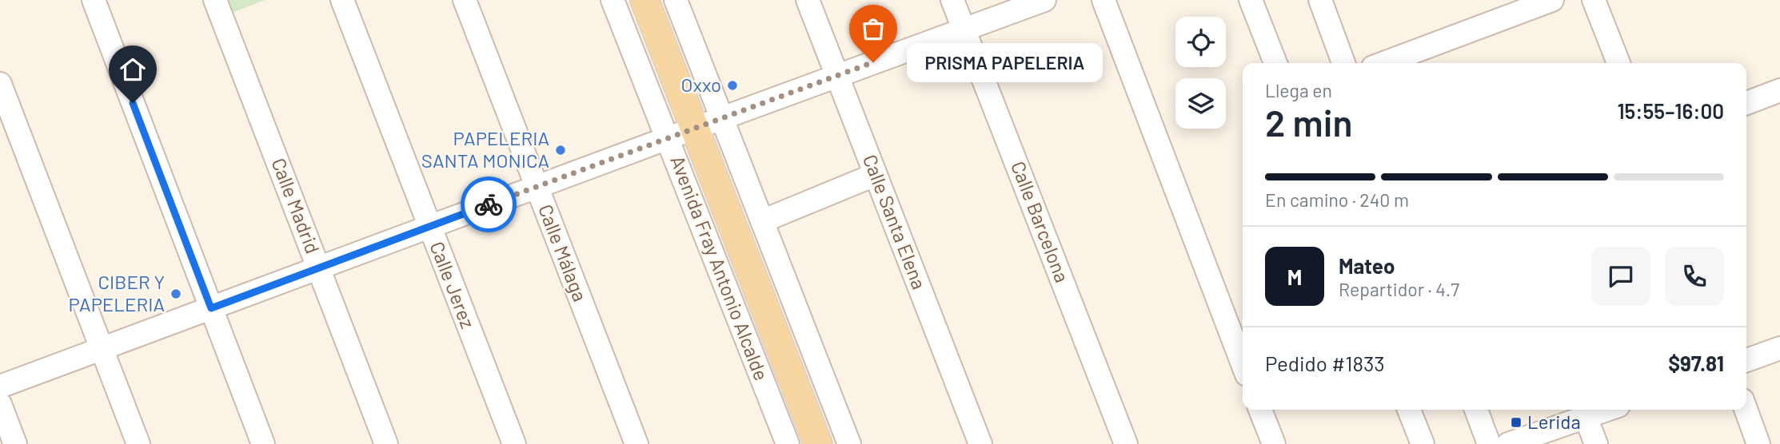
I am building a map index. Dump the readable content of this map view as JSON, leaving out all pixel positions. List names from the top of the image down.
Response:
{
  "streets": {
    "main road": ["Avenida Fray Antonio Alcalde"],
    "street": [
      "Calle Madrid",
      "Calle Santa Elena",
      "Calle Barcelona",
      "Calle Málaga",
      "Calle Jerez"
    ]
  },
  "places": {
    "other": [
      "PRISMA PAPELERIA",
      "Oxxo",
      "PAPELERIA SANTA MONICA",
      "CIBER Y PAPELERIA"
    ],
    "transit": ["Lerida"]
  },
  "page": {
    "bubble": "PRISMA PAPELERIA",
    "heading": ["2 min", "Llega en", "15:55–16:00"],
    "panel": [
      "Mateo",
      "Repartidor · 4.7",
      "Pedido #1833",
      "$97.81"
    ],
    "bar": "En camino · 240 m",
    "round": "M"
  }
}
